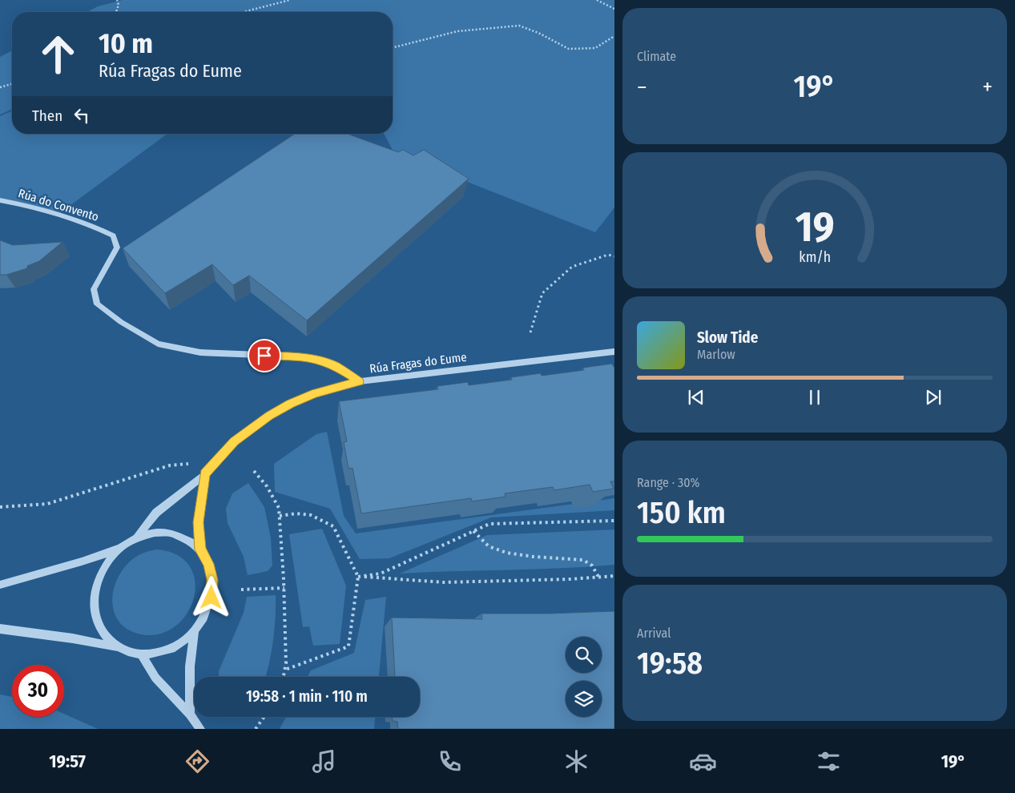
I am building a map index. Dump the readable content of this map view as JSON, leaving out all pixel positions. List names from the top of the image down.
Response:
{
  "streets": {
    "street": ["Rúa do Convento", "Rúa Fragas do Eume"]
  },
  "crossings": [
    ["Rúa do Convento", "Rúa Fragas do Eume"]
  ],
  "page": {
    "tile": [
      "Climate",
      ["Range · 30%", "150 km"],
      ["Arrival", "19:58"]
    ],
    "turn": ["10 m", "Rúa Fragas do Eume"],
    "heat": ["−", "19°", "+"],
    "then": "Then",
    "song": ["Slow Tide", "Marlow"],
    "limit": "30",
    "trip": "19:58 · 1 min · 110 m",
    "tabs": ["19:57", "19°"],
    "gauge": ["19", "km/h"]
  }
}
